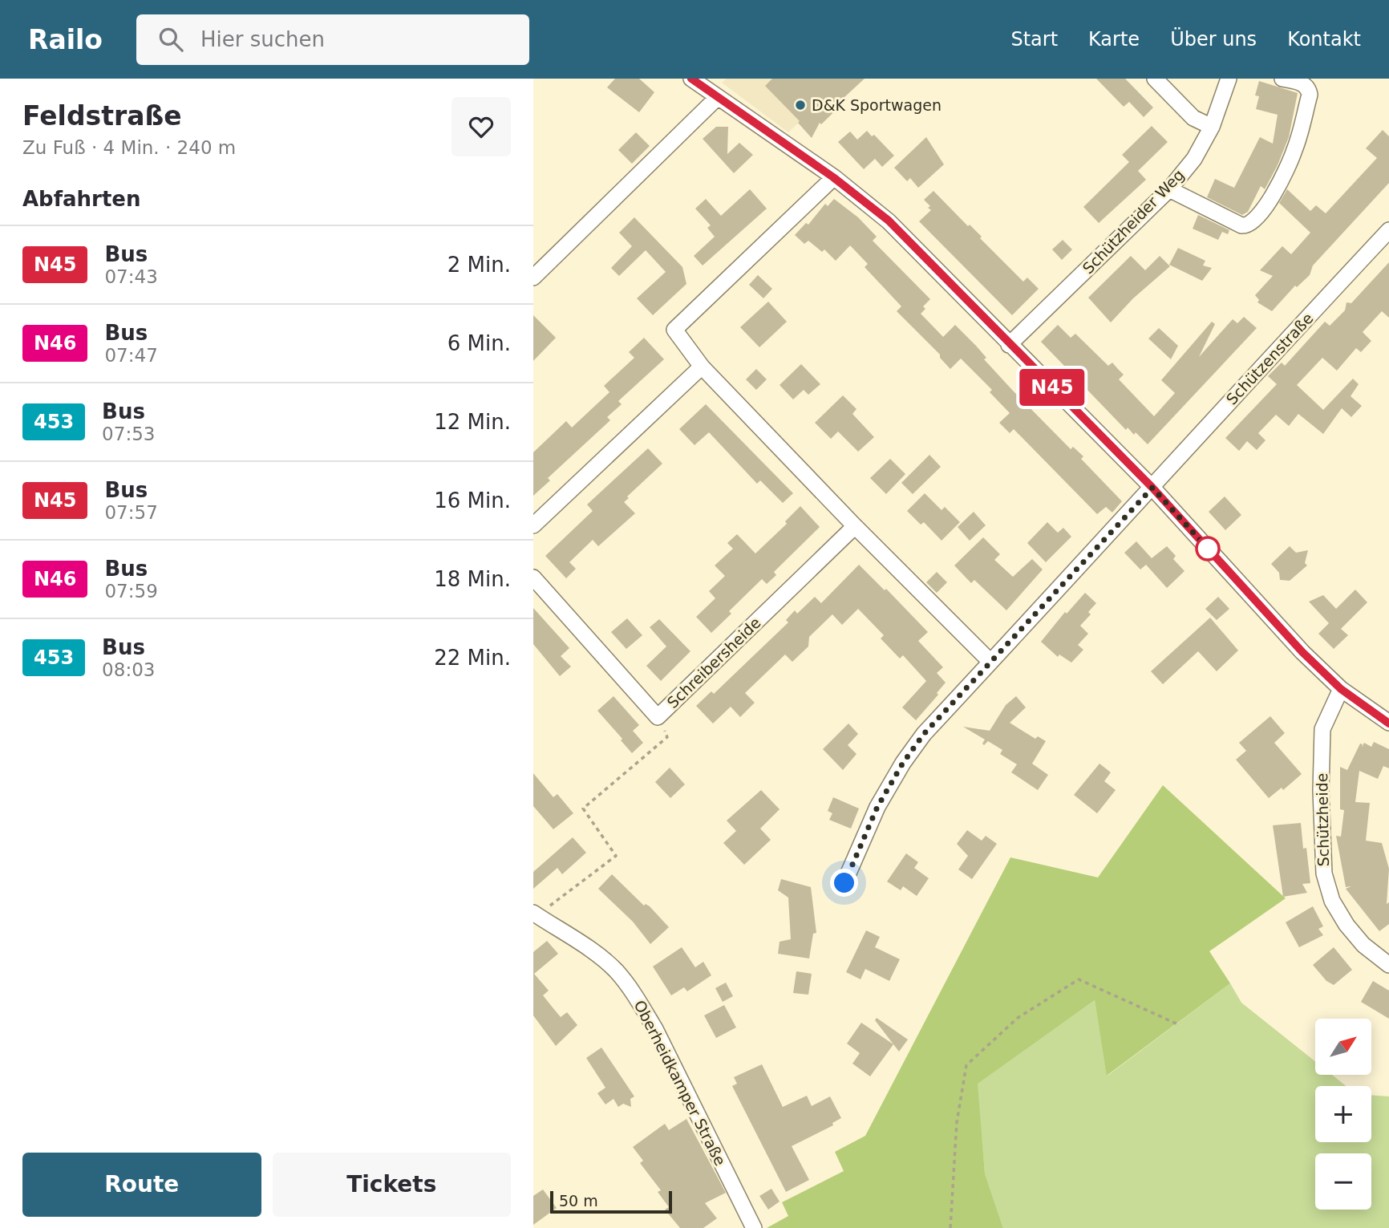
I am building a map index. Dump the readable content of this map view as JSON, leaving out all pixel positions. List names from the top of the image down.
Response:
{
  "streets": {
    "street": [
      "Schützheider Weg",
      "Schützenstraße",
      "Schreibersheide",
      "Schützheide",
      "Oberheidkamper Straße"
    ]
  },
  "places": ["D&K Sportwagen"],
  "lines": ["bus line N45"],
  "scale_bar": "50 m",
  "north": "top right",
  "page": {
    "header": "Railo",
    "search": "Hier suchen",
    "nav": [
      "Start",
      "Karte",
      "Über uns",
      "Kontakt"
    ],
    "heading": [
      ["Feldstraße", "Zu Fuß · 4 Min. · 240 m"],
      "Abfahrten"
    ],
    "on_map": "N45",
    "list": [
      {
        "mark": "N45",
        "name": "Bus",
        "note": "07:43",
        "value": "2 Min."
      },
      {
        "mark": "N46",
        "name": "Bus",
        "note": "07:47",
        "value": "6 Min."
      },
      {
        "mark": "453",
        "name": "Bus",
        "note": "07:53",
        "value": "12 Min."
      },
      {
        "mark": "N45",
        "name": "Bus",
        "note": "07:57",
        "value": "16 Min."
      },
      {
        "mark": "N46",
        "name": "Bus",
        "note": "07:59",
        "value": "18 Min."
      },
      {
        "mark": "453",
        "name": "Bus",
        "note": "08:03",
        "value": "22 Min."
      }
    ],
    "map_buttons": ["+", "−"],
    "buttons": ["Route", "Tickets"],
    "scale": "50 m"
  }
}
